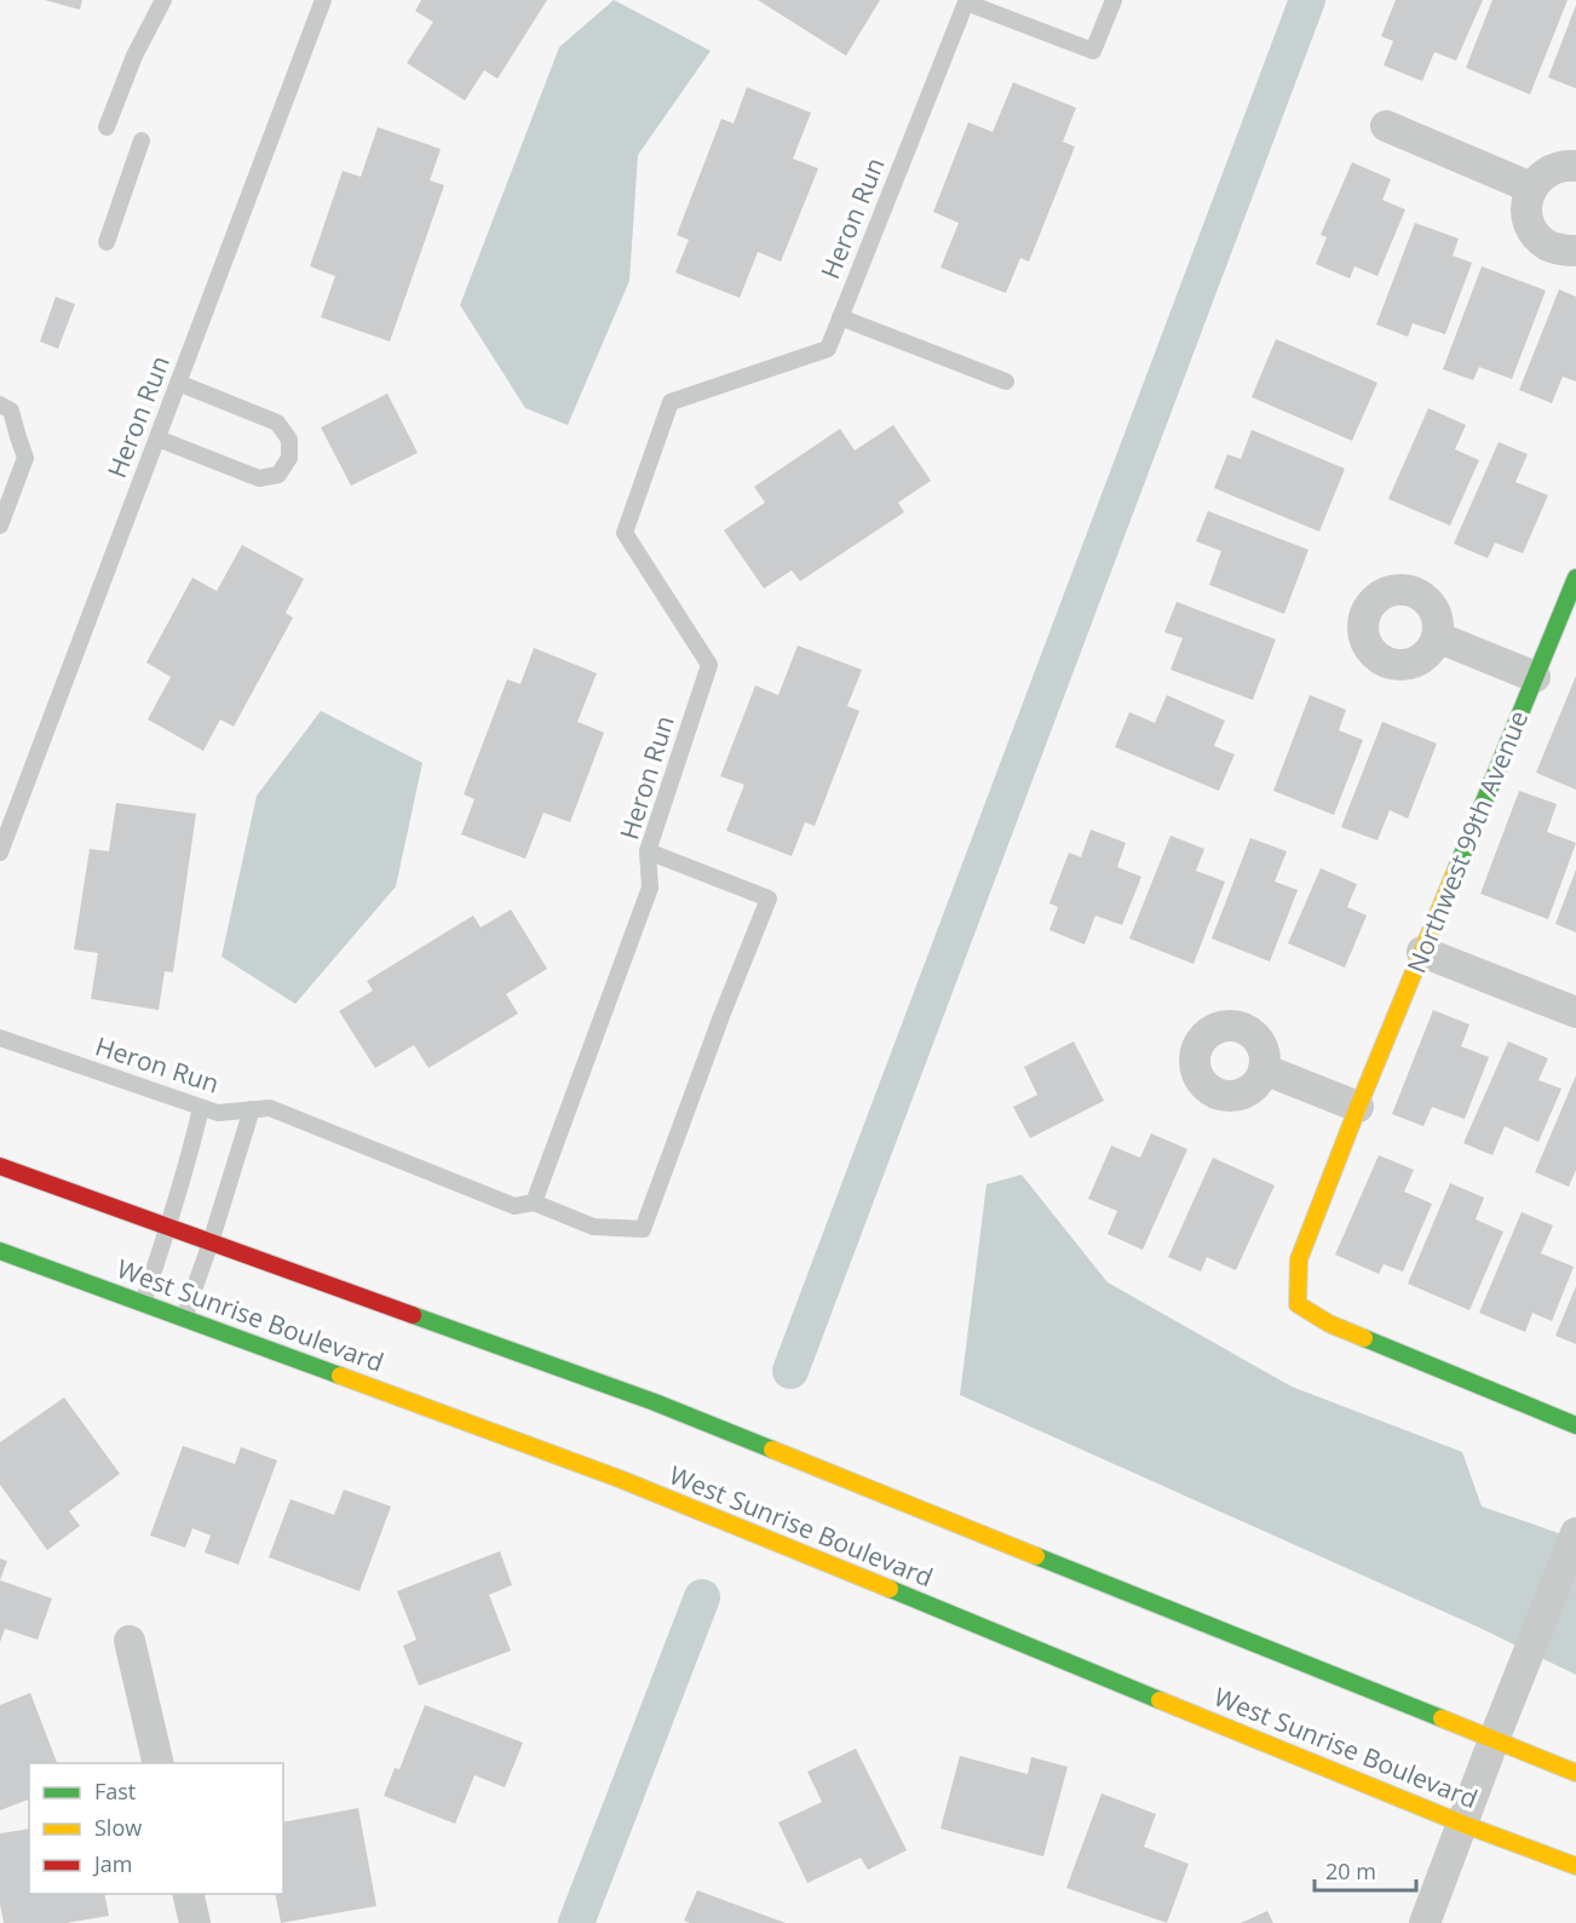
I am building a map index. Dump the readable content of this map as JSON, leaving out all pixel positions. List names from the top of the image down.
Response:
{
  "streets": {
    "main road": ["Northwest 99th Avenue", "West Sunrise Boulevard"],
    "lane": ["Heron Run"]
  },
  "legend": ["Fast", "Slow", "Jam"],
  "scale_bar": "20 m"
}
